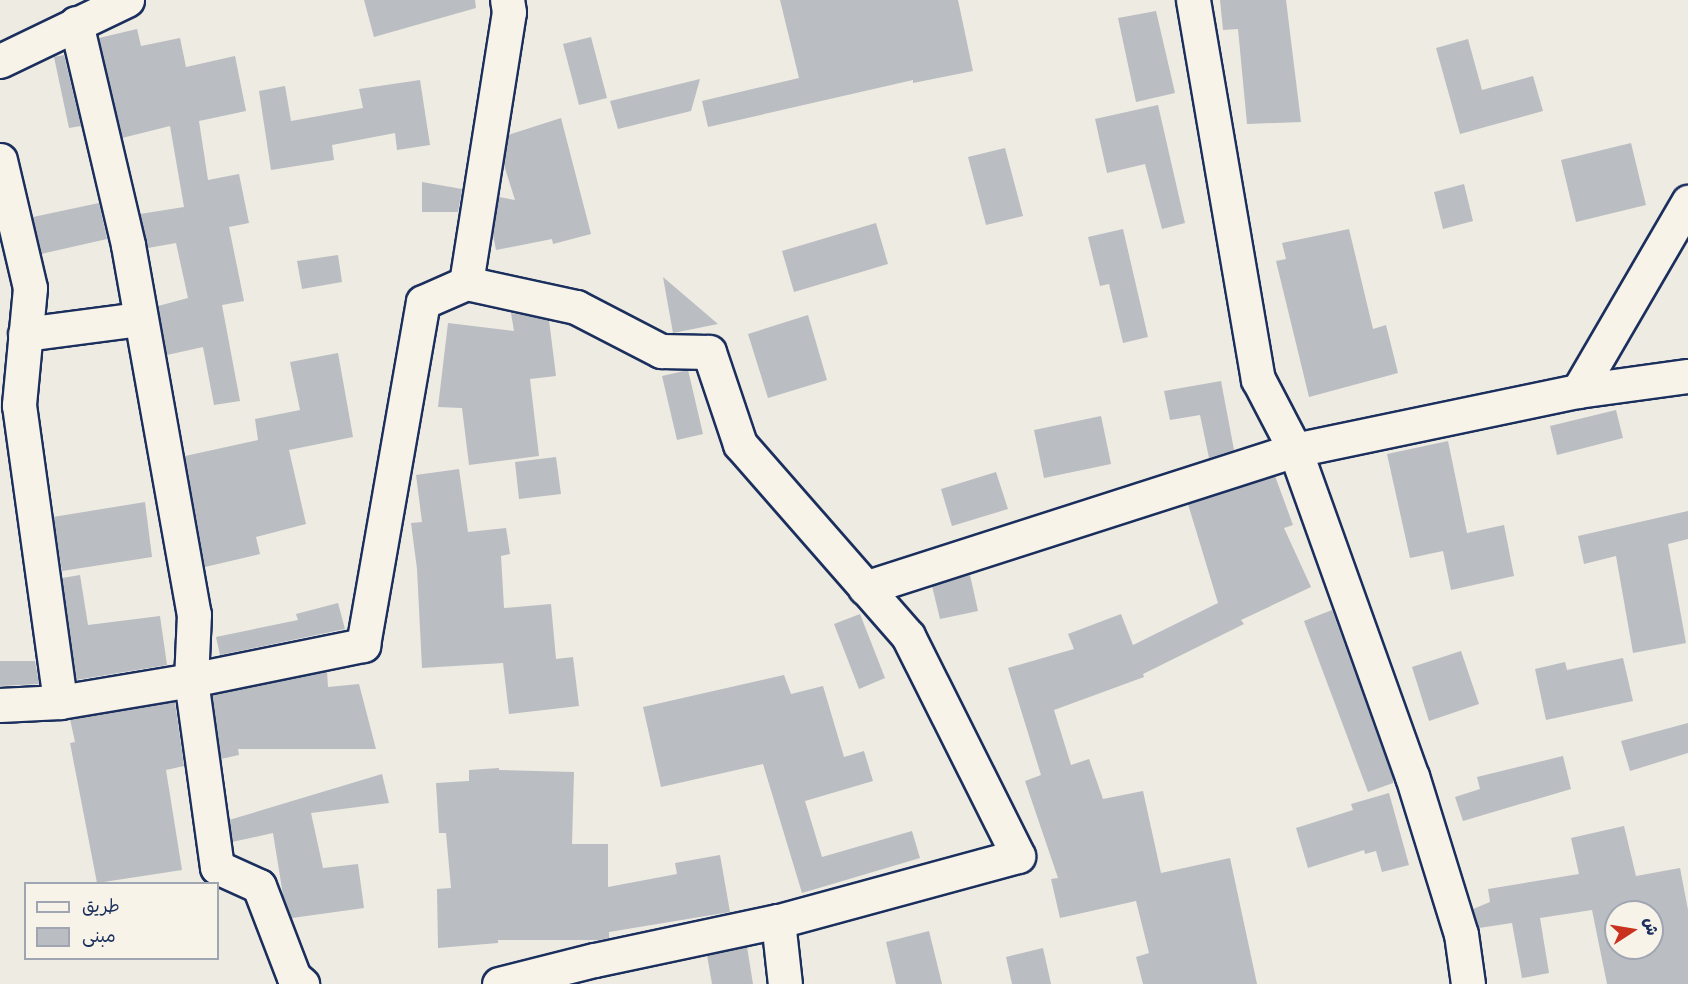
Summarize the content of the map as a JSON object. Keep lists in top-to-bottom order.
{
  "legend": ["طريق", "مبنى"],
  "north": "right"
}
